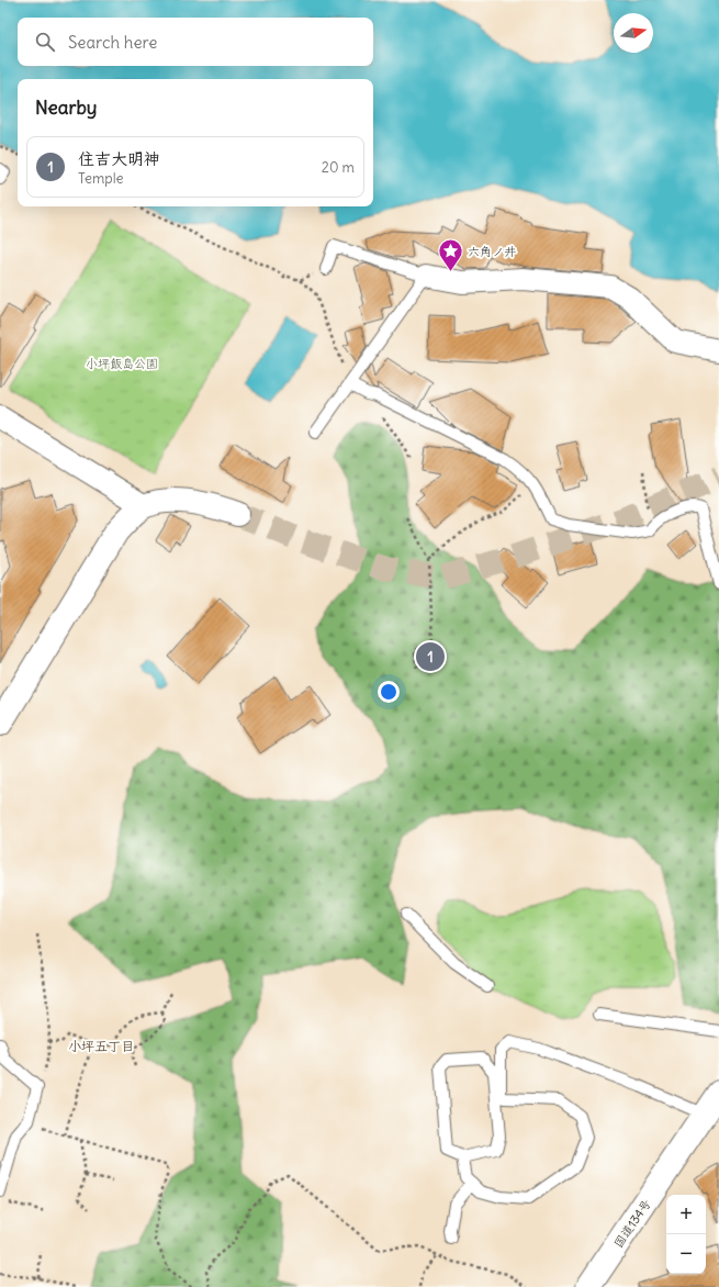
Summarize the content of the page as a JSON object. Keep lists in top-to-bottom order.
{
  "streets": {
    "main road": ["国道134号"]
  },
  "districts": ["小坪五丁目"],
  "parks": ["小坪飯島公園"],
  "places": {
    "place": ["六角ノ井"]
  },
  "north": "right",
  "page": {
    "search": "Search here",
    "heading": "Nearby",
    "list": [
      {
        "mark": "1",
        "name": "住吉大明神",
        "note": "Temple",
        "value": "20 m"
      }
    ],
    "pins": "1",
    "map_buttons": ["+", "−"]
  }
}
